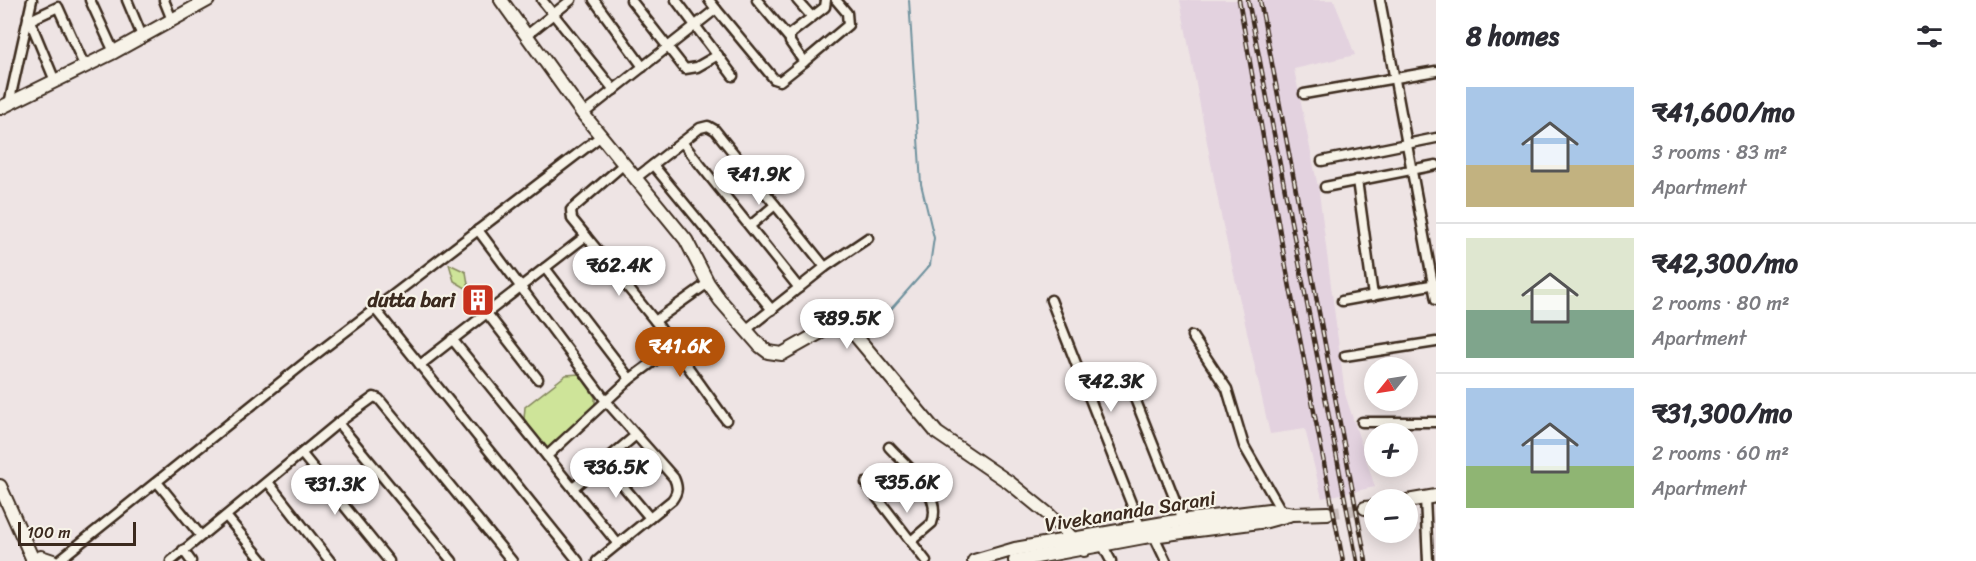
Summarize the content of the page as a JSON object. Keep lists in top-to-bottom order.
{
  "streets": {
    "street": ["Vivekananda Sarani"]
  },
  "places": {
    "building": ["dutta bari"]
  },
  "scale_bar": "100 m",
  "north": "bottom left",
  "page": {
    "heading": "8 homes",
    "list": [
      {
        "name": "₹41,600/mo",
        "note": "3 rooms · 83 m² · Apartment"
      },
      {
        "name": "₹42,300/mo",
        "note": "2 rooms · 80 m² · Apartment"
      },
      {
        "name": "₹31,300/mo",
        "note": "2 rooms · 60 m² · Apartment"
      }
    ],
    "price": [
      "₹41.9K",
      "₹62.4K",
      "₹89.5K",
      "₹41.6K",
      "₹42.3K",
      "₹36.5K",
      "₹35.6K",
      "₹31.3K"
    ],
    "map_buttons": ["+", "−"],
    "scale": "100 m"
  }
}
